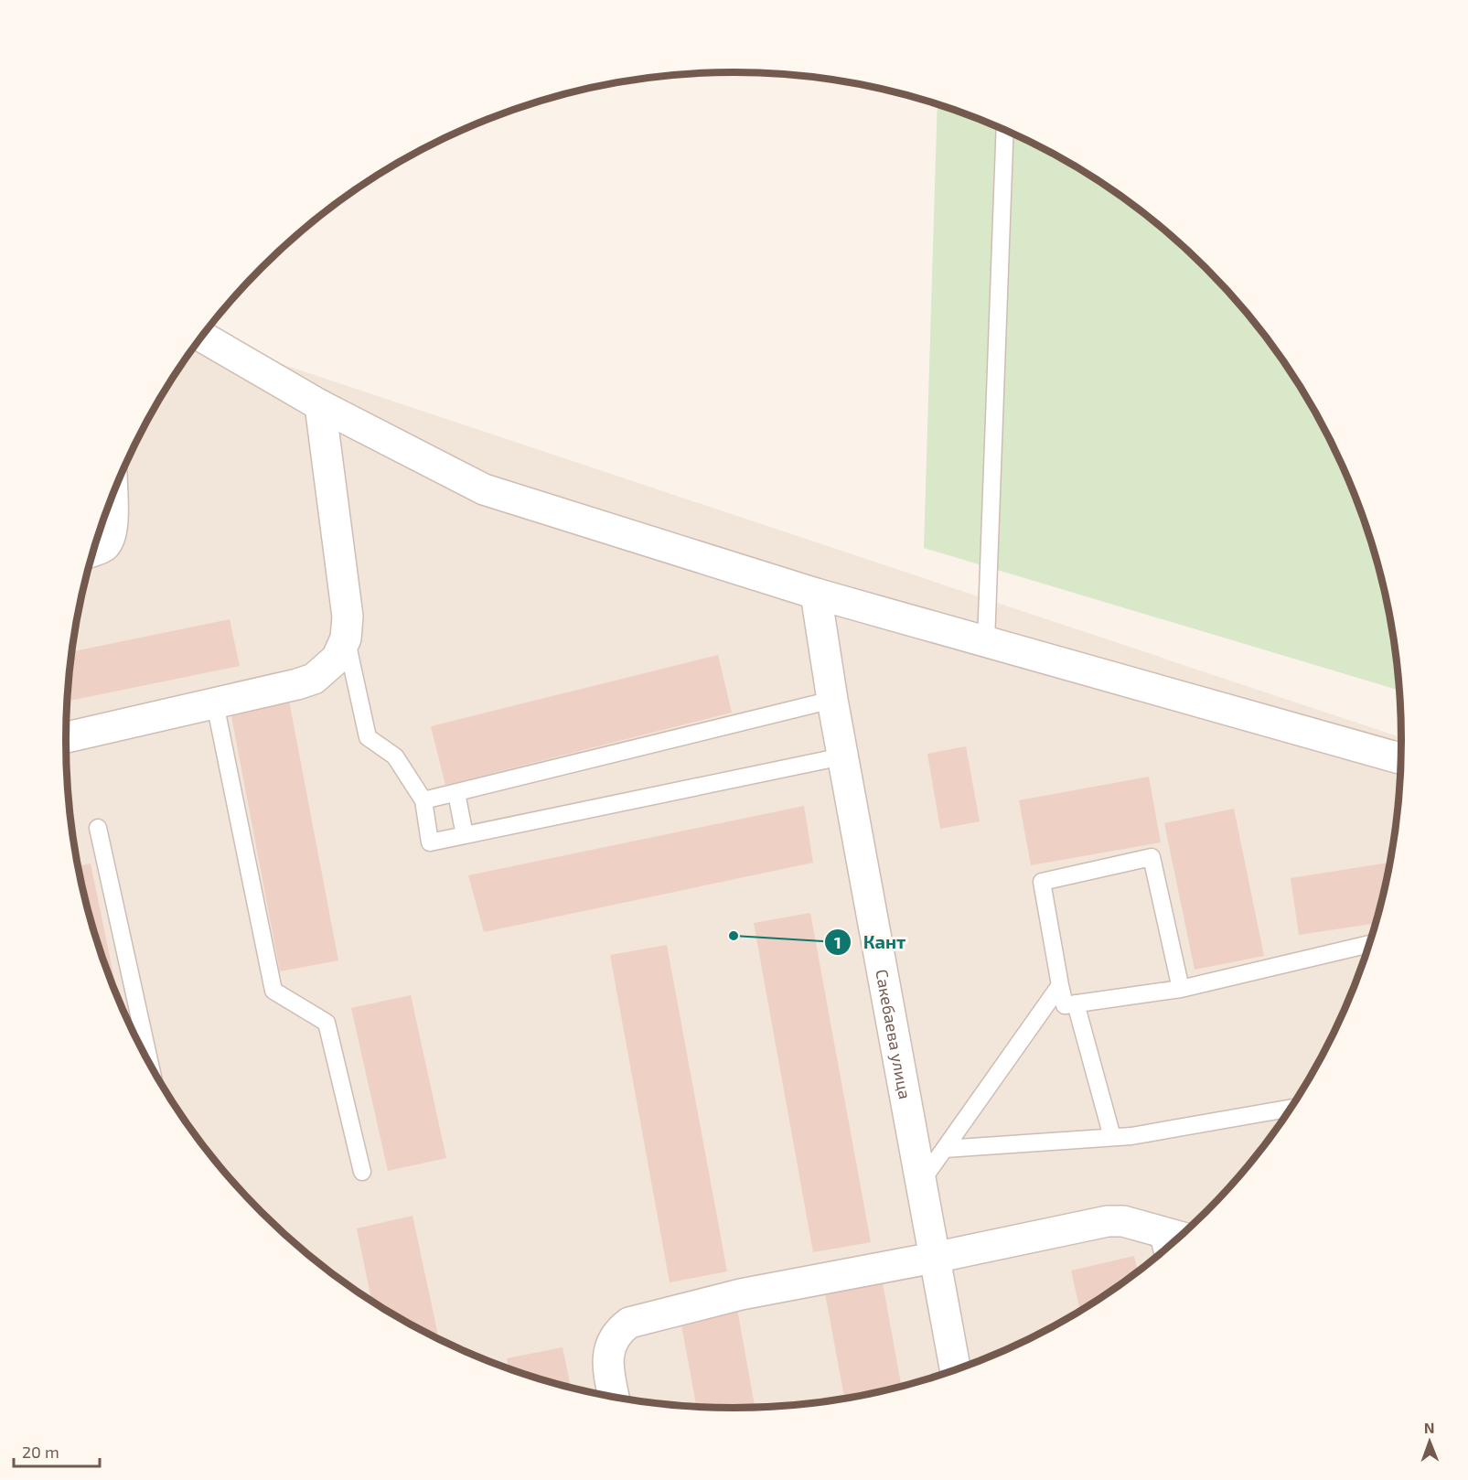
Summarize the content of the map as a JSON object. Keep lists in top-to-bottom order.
{
  "streets": {
    "street": ["Сакебаева улица"]
  },
  "places": ["Кант"],
  "scale_bar": "20 m",
  "north": "top"
}
